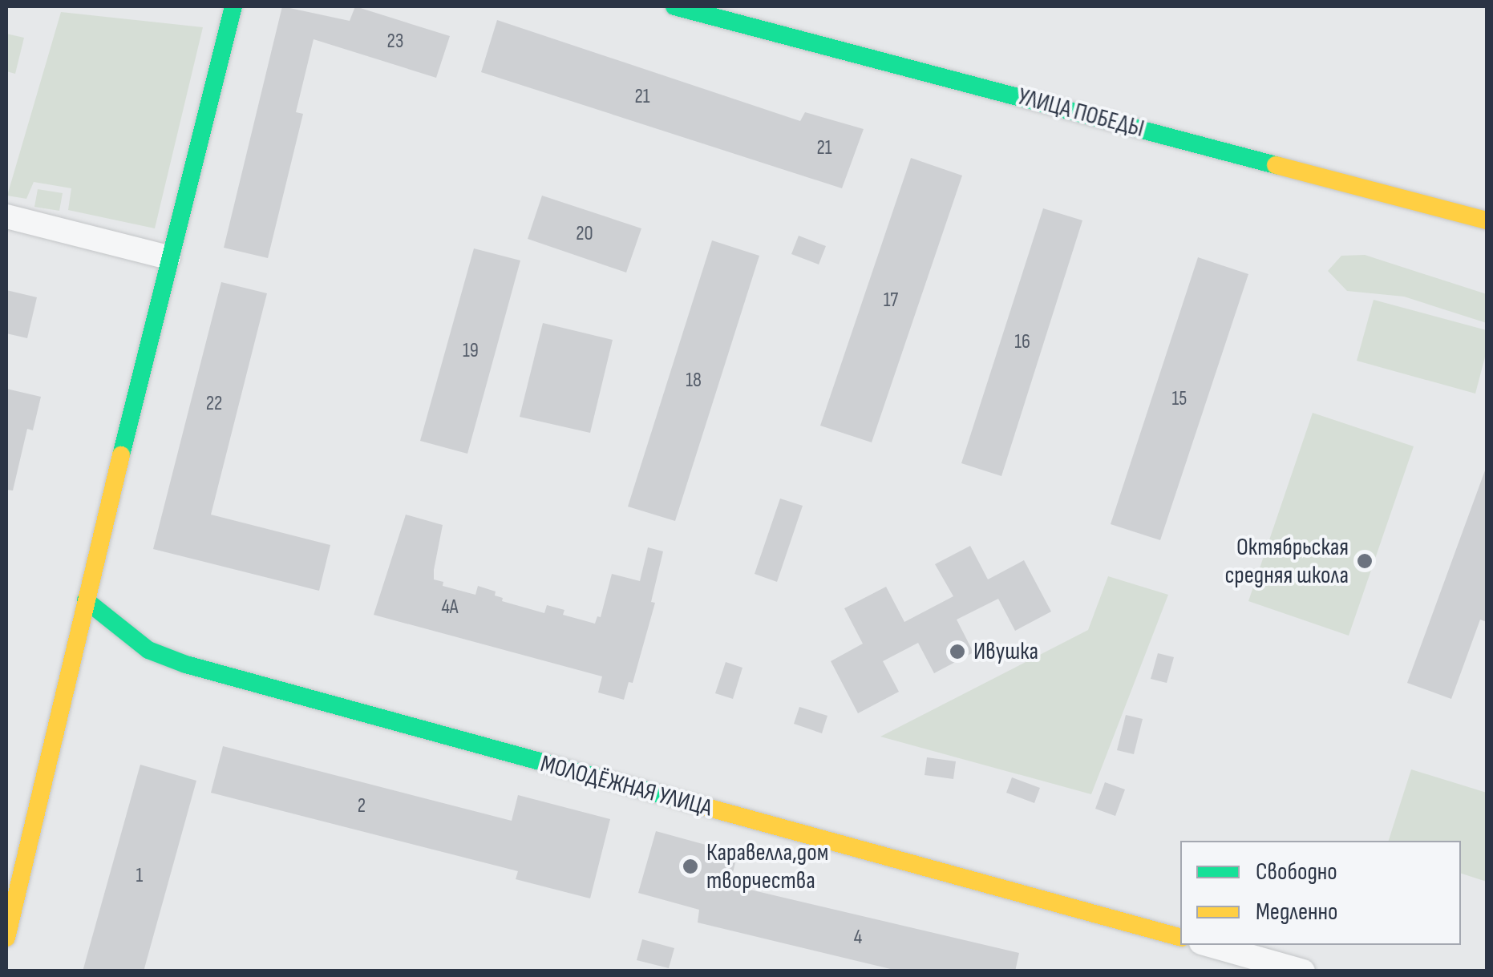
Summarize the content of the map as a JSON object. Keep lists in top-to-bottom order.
{
  "streets": {
    "street": ["УЛИЦА ПОБЕДЫ", "МОЛОДЁЖНАЯ УЛИЦА"]
  },
  "places": ["Октябрьская средняя школа", "Ивушка", "Каравелла,дом творчества"],
  "house_numbers": [
    "23",
    "21",
    "21",
    "20",
    "17",
    "16",
    "19",
    "18",
    "15",
    "22",
    "4А",
    "2",
    "1",
    "4"
  ],
  "legend": ["Свободно", "Медленно"]
}
